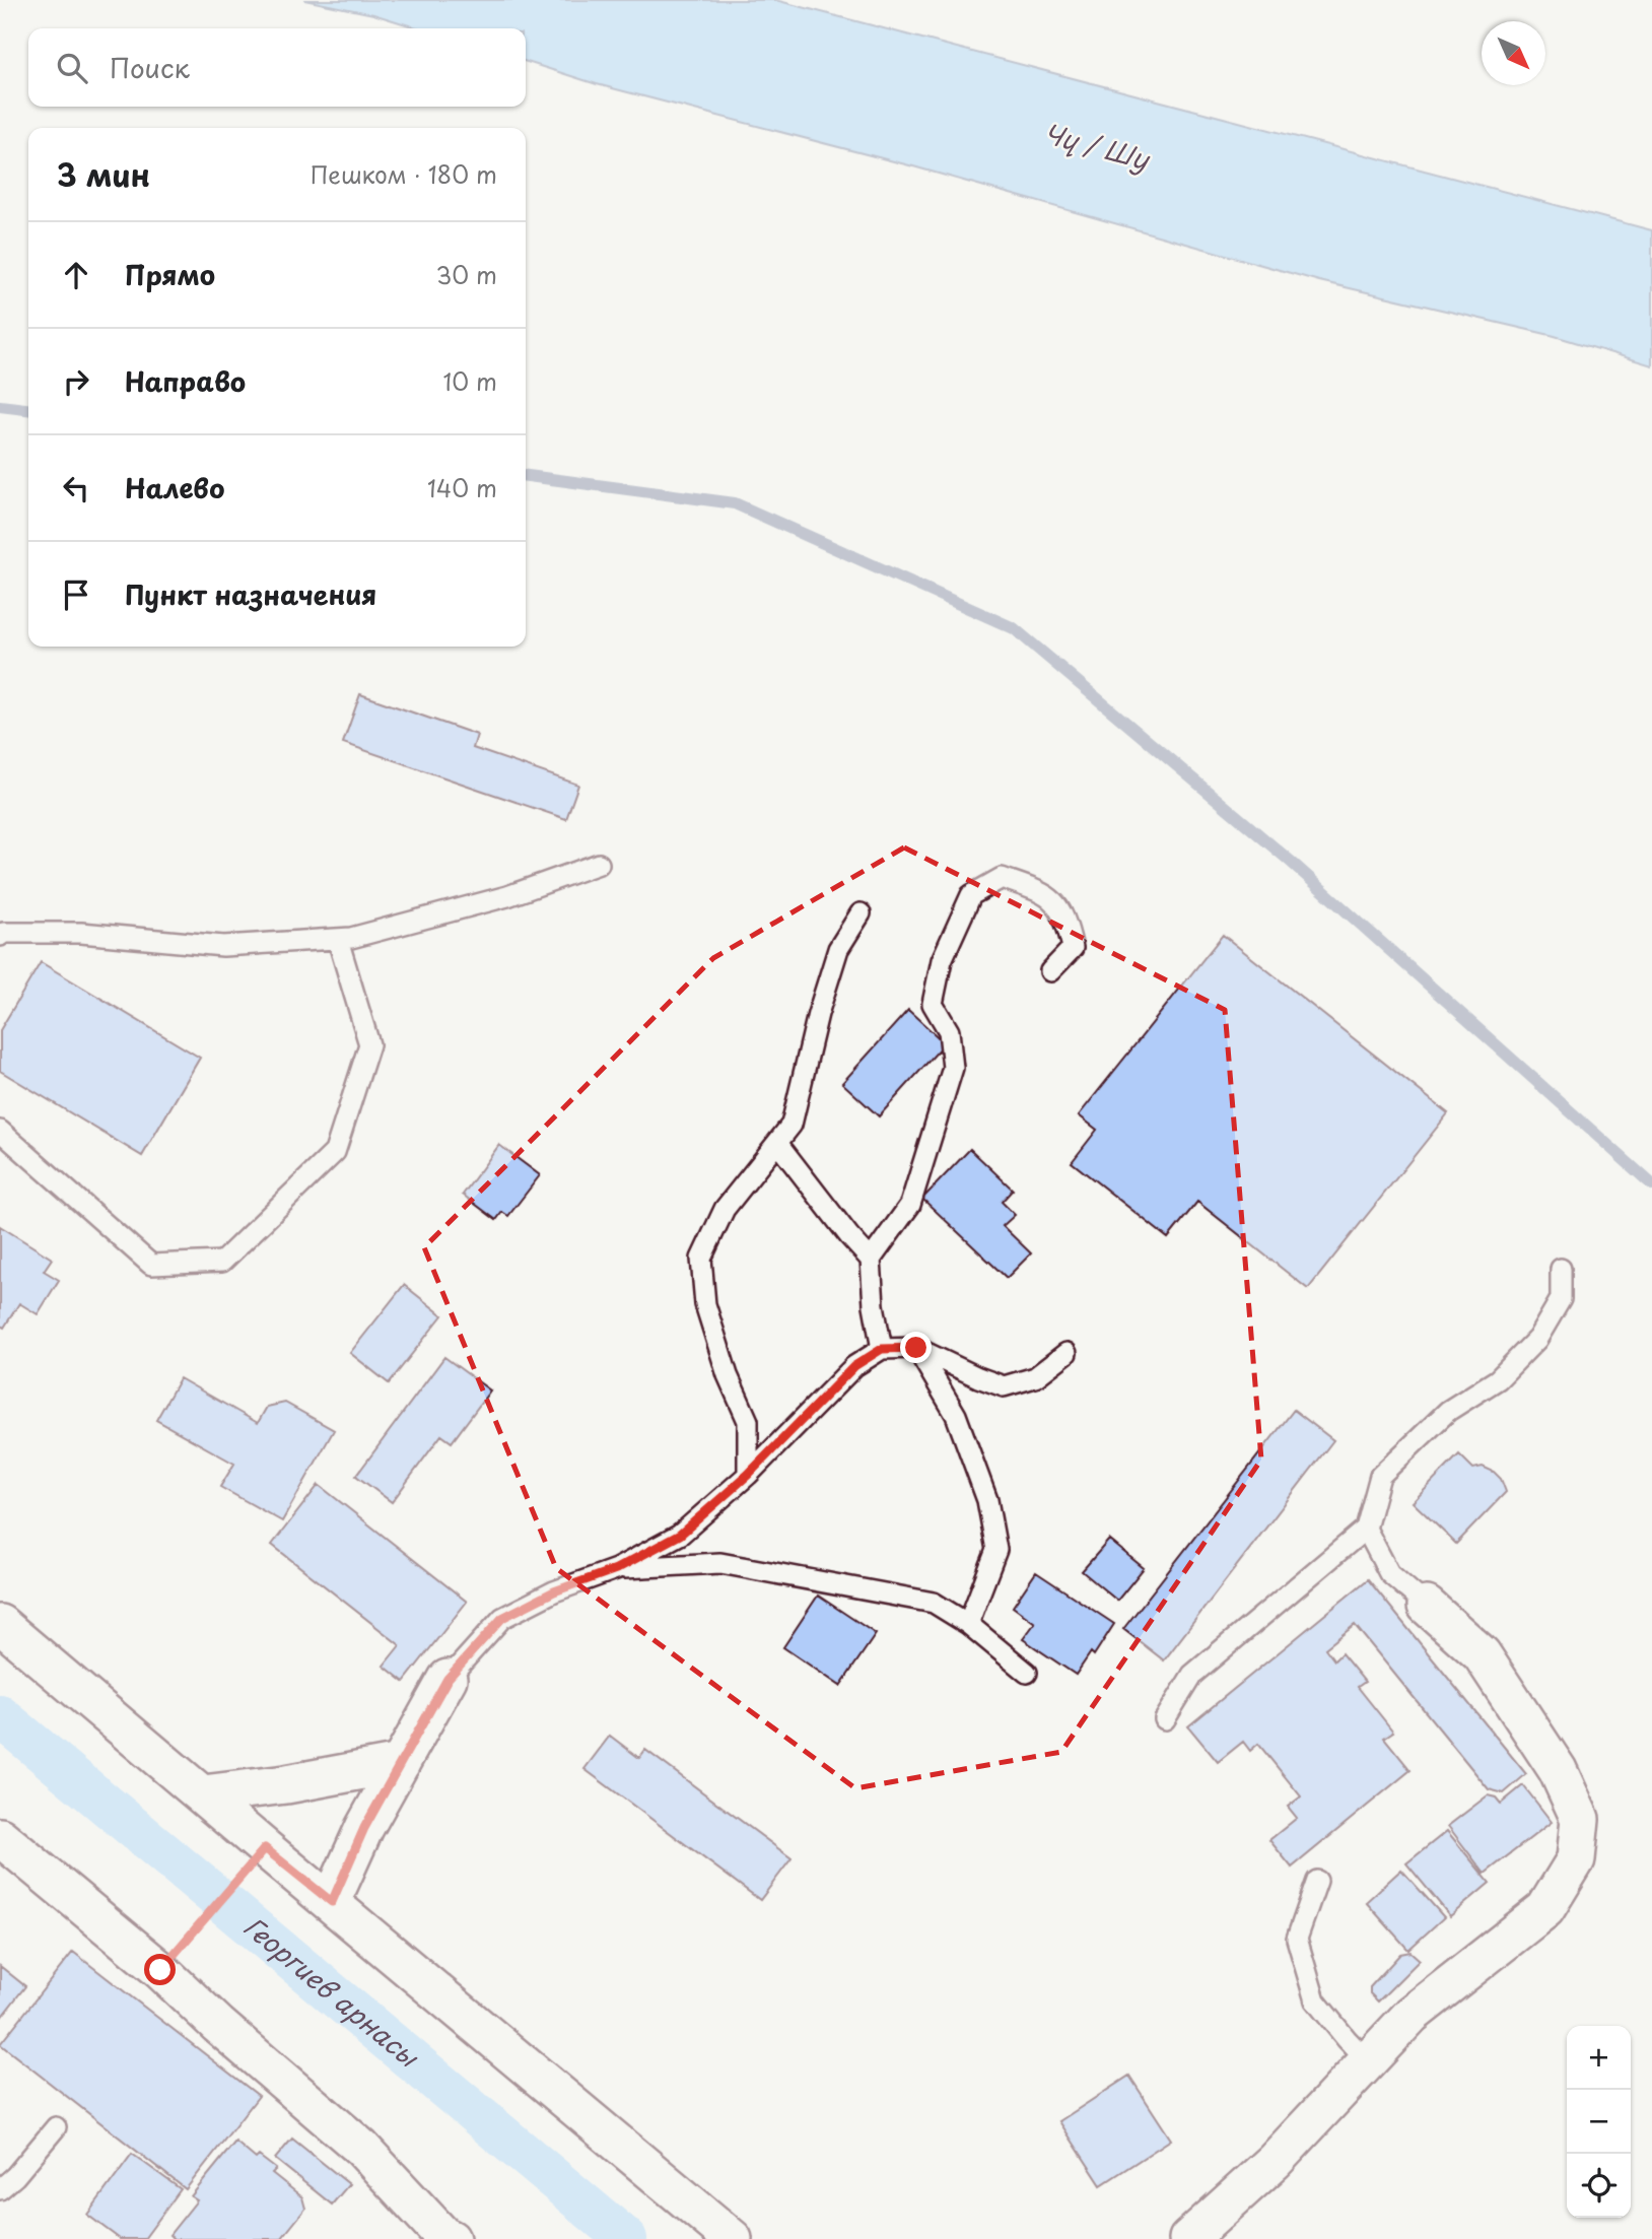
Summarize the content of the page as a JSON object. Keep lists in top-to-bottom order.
{
  "water": ["Чү / Шу", "Георгиев арнасы"],
  "north": "bottom right",
  "page": {
    "search": "Поиск",
    "heading": ["3 мин", "Пешком · 180 m"],
    "list": [
      ["Прямо", "30 m"],
      ["Направо", "10 m"],
      ["Налево", "140 m"],
      "Пункт назначения"
    ],
    "map_buttons": ["+", "−"]
  }
}
